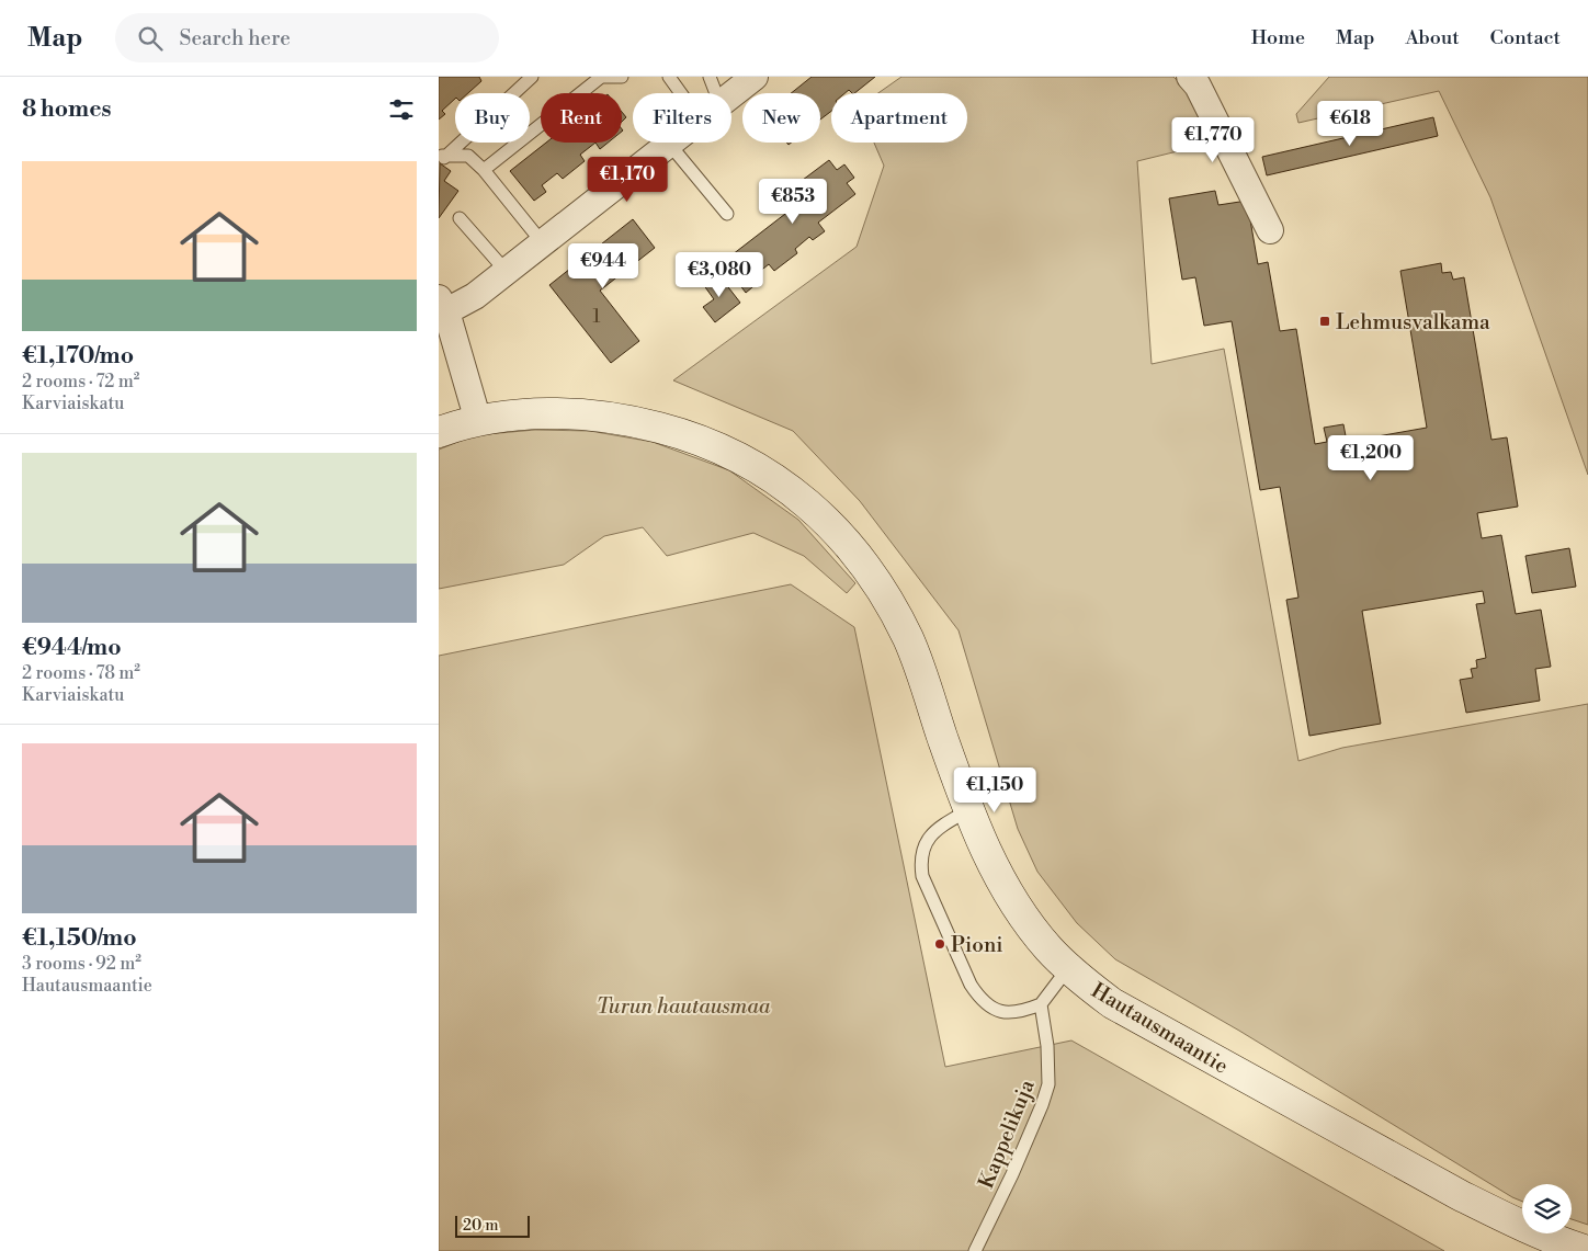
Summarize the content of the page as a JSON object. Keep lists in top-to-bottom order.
{
  "streets": {
    "street": ["Hautausmaantie"],
    "lane": ["Kappelikuja"]
  },
  "parks": ["Turun hautausmaa"],
  "places": {
    "transit": ["Lehmusvalkama"],
    "other": ["Pioni"]
  },
  "house_numbers": ["1"],
  "scale_bar": "20 m",
  "page": {
    "header": "Map",
    "search": "Search here",
    "nav": [
      "Home",
      "Map",
      "About",
      "Contact"
    ],
    "heading": "8 homes",
    "chip": [
      "Buy",
      "Rent",
      "Filters",
      "New",
      "Apartment"
    ],
    "price": [
      "€618",
      "€1,770",
      "€1,170",
      "€853",
      "€944",
      "€3,080",
      "€1,200",
      "€1,150"
    ],
    "list": [
      {
        "name": "€1,170/mo",
        "note": "2 rooms · 72 m² · Karviaiskatu"
      },
      {
        "name": "€944/mo",
        "note": "2 rooms · 78 m² · Karviaiskatu"
      },
      {
        "name": "€1,150/mo",
        "note": "3 rooms · 92 m² · Hautausmaantie"
      }
    ],
    "scale": "20 m"
  }
}
